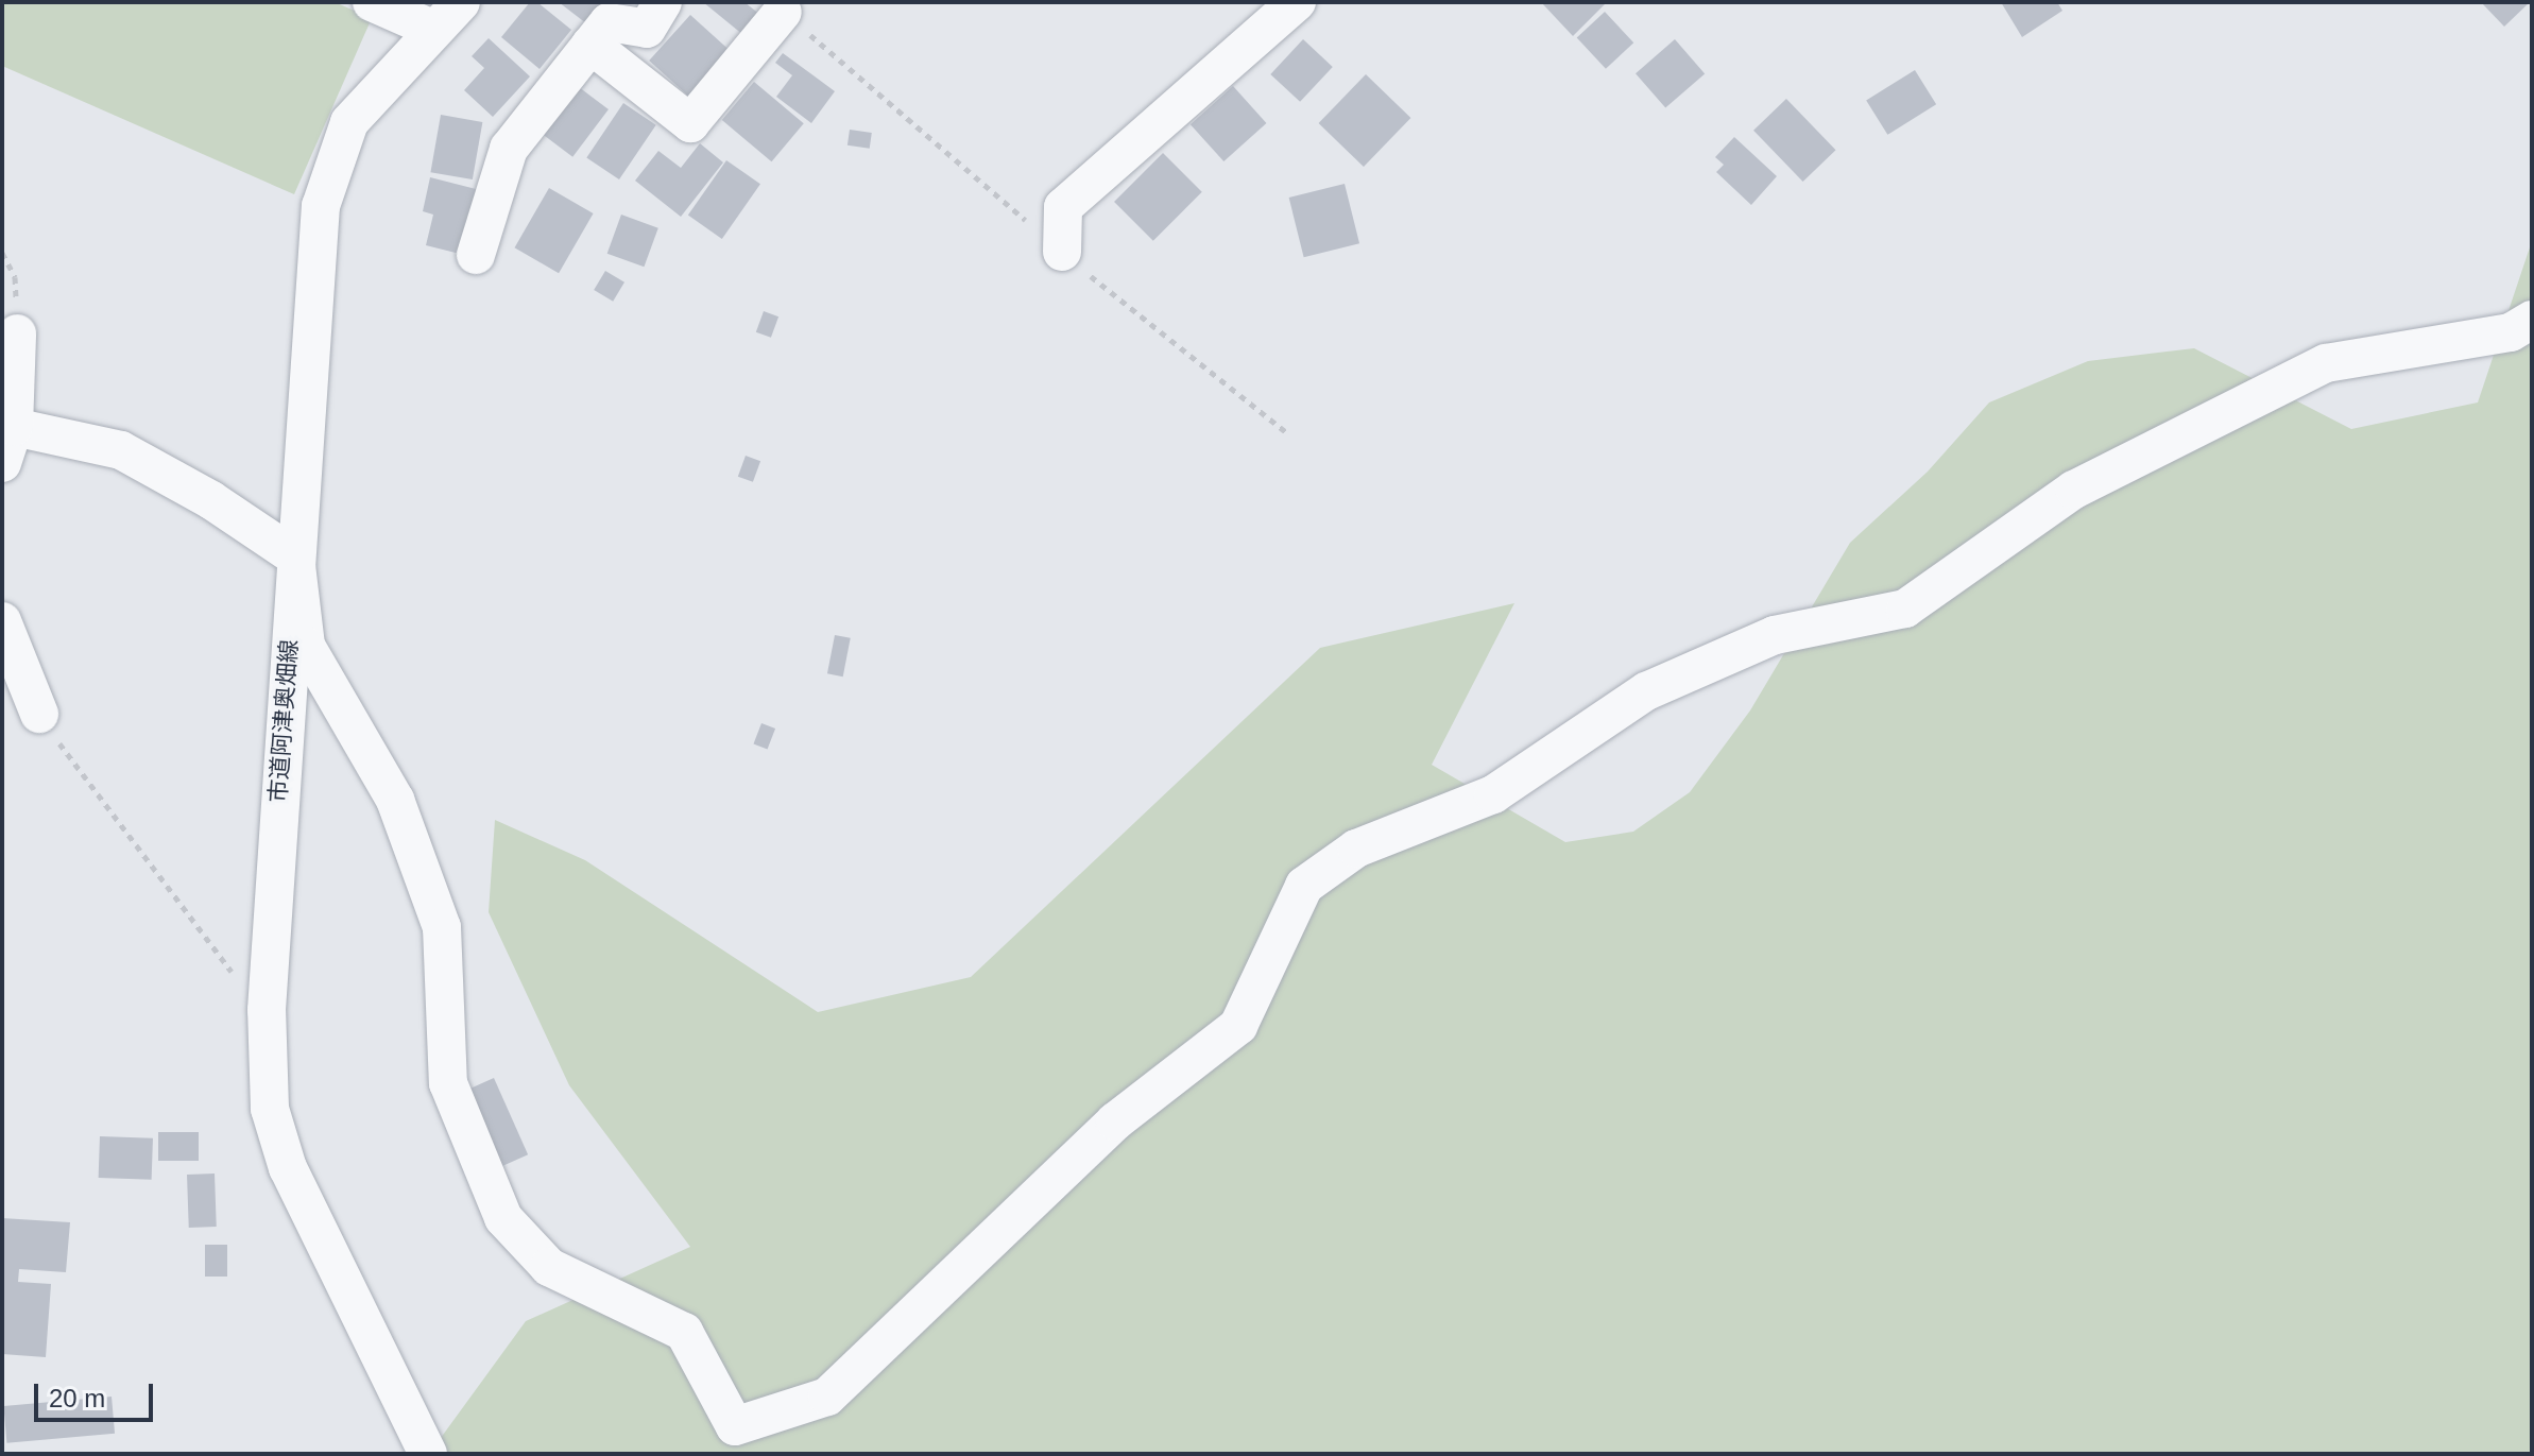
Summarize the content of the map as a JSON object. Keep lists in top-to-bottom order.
{
  "streets": {
    "street": ["市道阿津奥畑線"]
  },
  "scale_bar": "20 m"
}
